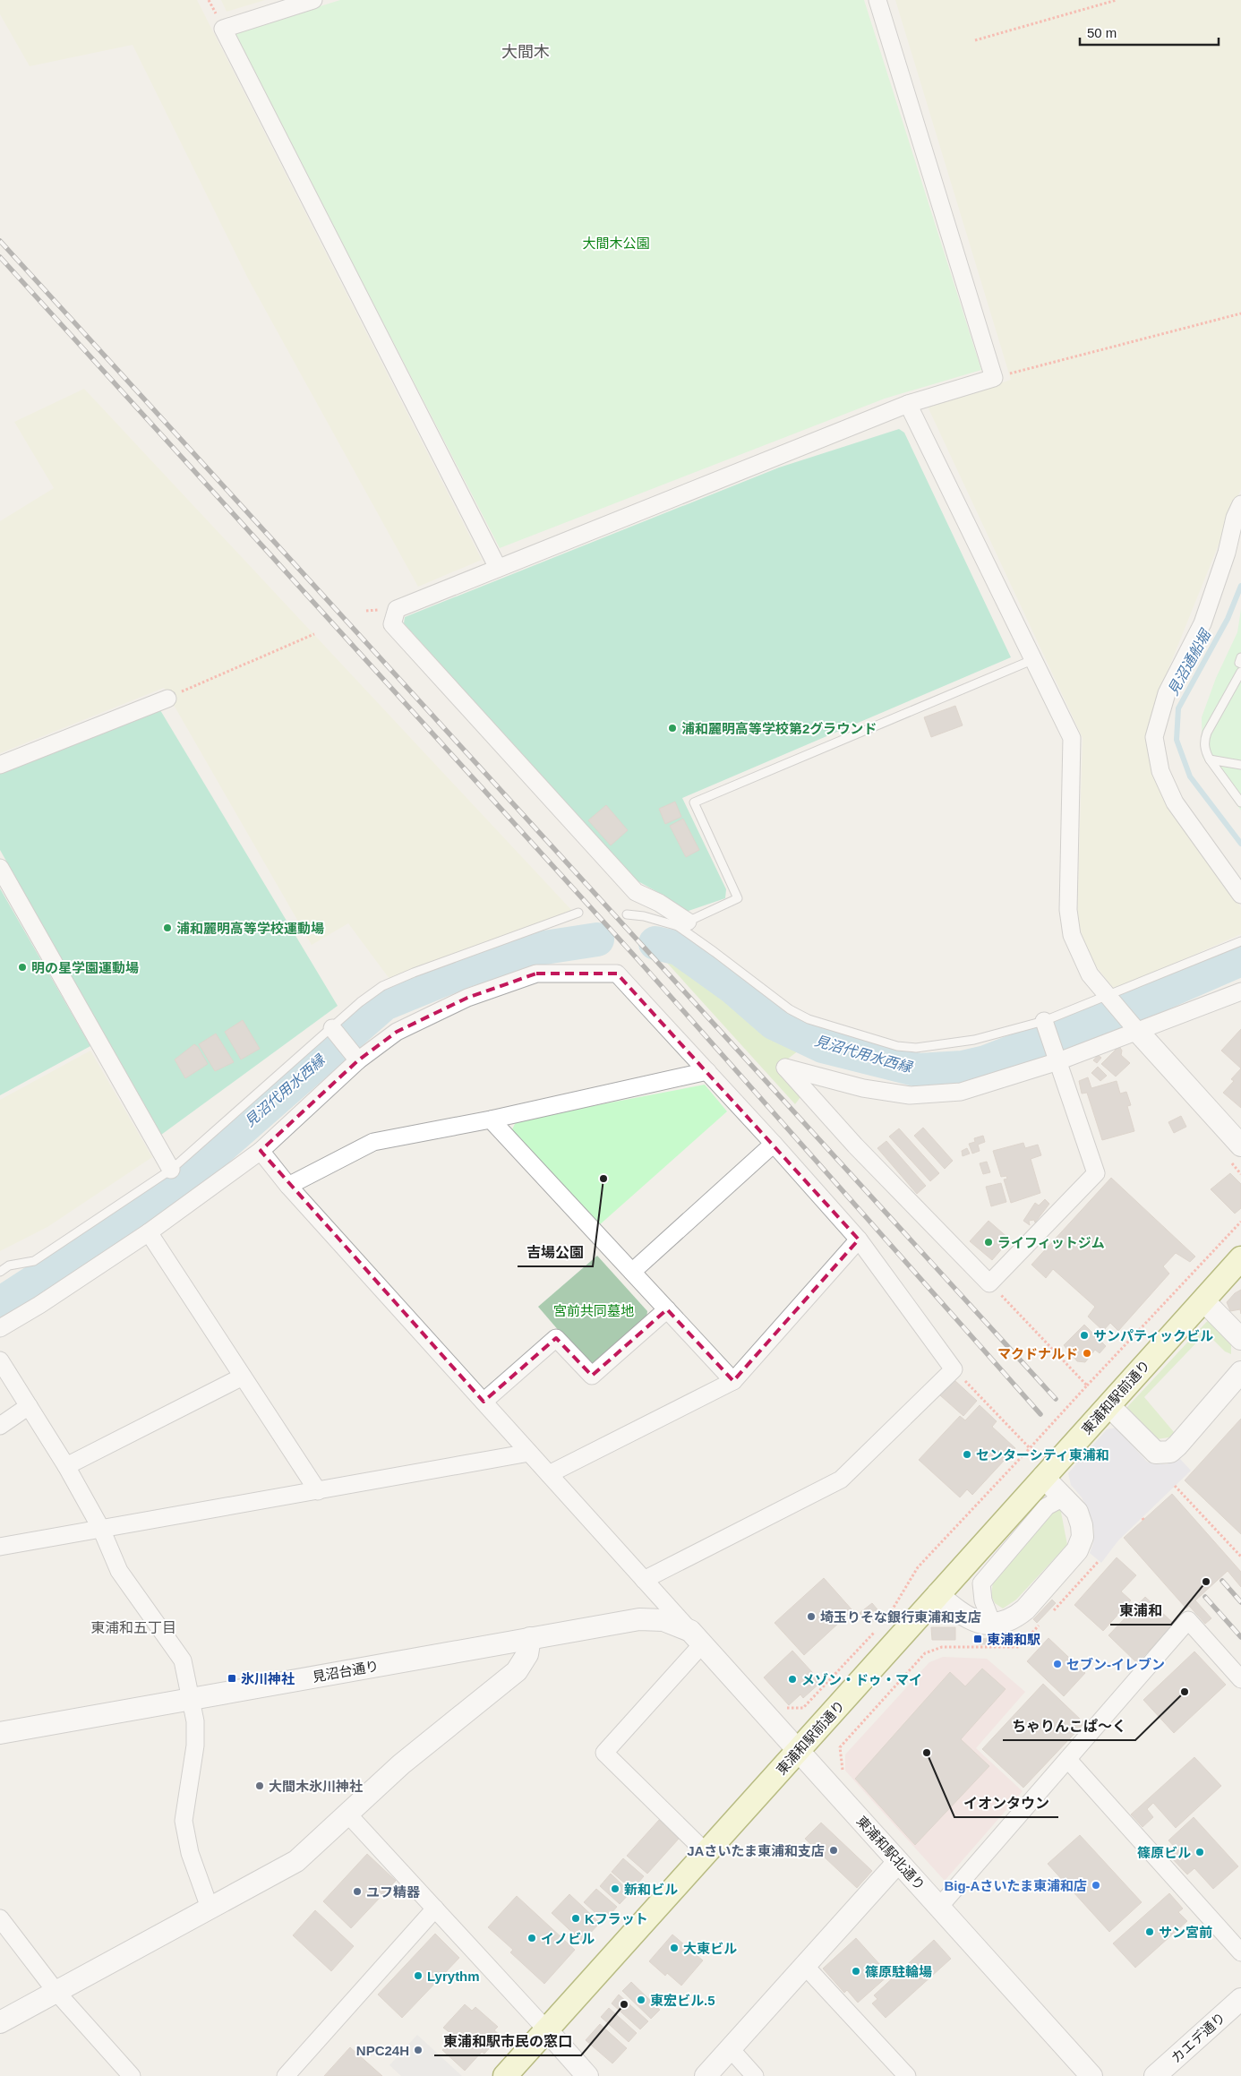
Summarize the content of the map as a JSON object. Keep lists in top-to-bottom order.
{
  "streets": {
    "main road": ["東浦和駅前通り"],
    "street": ["見沼台通り", "東浦和駅北通り", "カエデ通り"]
  },
  "crossings": [
    ["東浦和駅前通り", "東浦和駅北通り"],
    ["見沼台通り", "東浦和駅北通り"]
  ],
  "districts": ["大間木", "東浦和五丁目"],
  "water": ["見沼通船堀", "見沼代用水西縁"],
  "parks": ["大間木公園", "宮前共同墓地"],
  "places": {
    "other": [
      "浦和麗明高等学校第2グラウンド",
      "浦和麗明高等学校運動場",
      "明の星学園運動場",
      "吉場公園",
      "ライフィットジム",
      "サンパティックビル",
      "マクドナルド",
      "センターシティ東浦和",
      "東浦和",
      "埼玉りそな銀行東浦和支店",
      "セブン-イレブン",
      "メゾン・ドゥ・マイ",
      "ちゃりんこぱ～く",
      "イオンタウン",
      "大間木氷川神社",
      "JAさいたま東浦和支店",
      "篠原ビル",
      "Big-Aさいたま東浦和店",
      "新和ビル",
      "ユフ精器",
      "Kフラット",
      "サン宮前",
      "イノビル",
      "大東ビル",
      "篠原駐輪場",
      "Lyrythm",
      "東宏ビル.5",
      "東浦和駅市民の窓口",
      "NPC24H"
    ],
    "transit": ["東浦和駅", "氷川神社"]
  },
  "scale_bar": "50 m"
}
